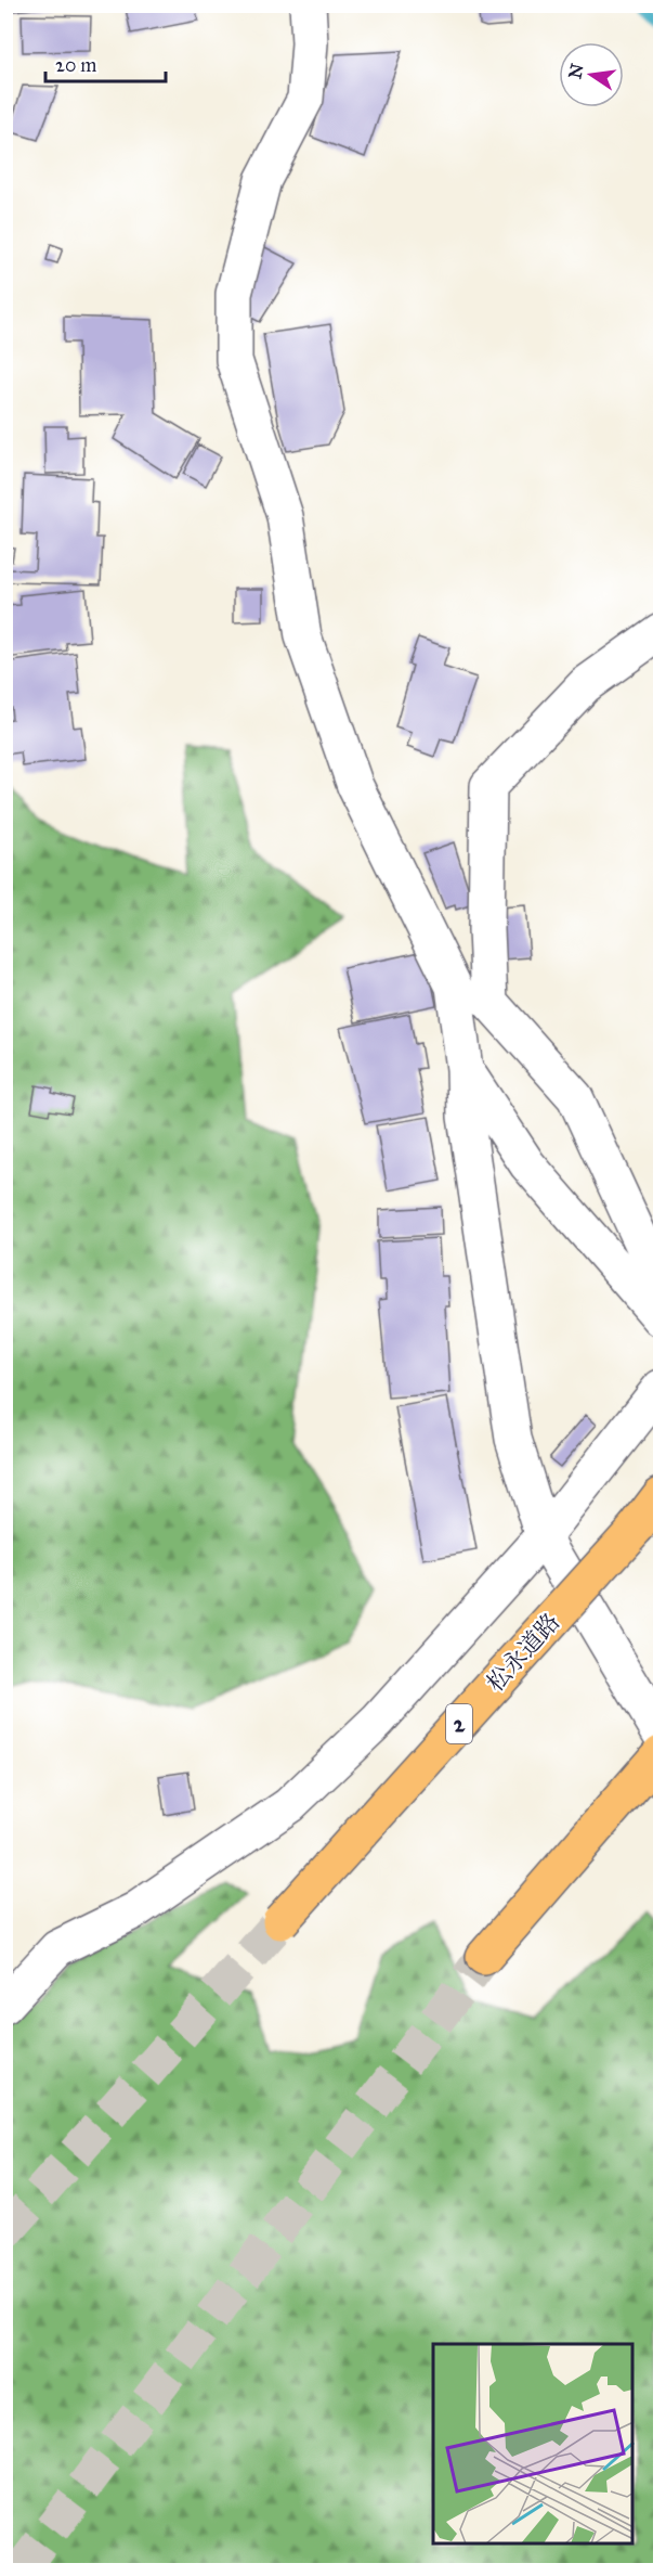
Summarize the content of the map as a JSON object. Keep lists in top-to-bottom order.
{
  "streets": {
    "highway": ["松永道路", "2"]
  },
  "scale_bar": "20 m",
  "north": "left"
}
